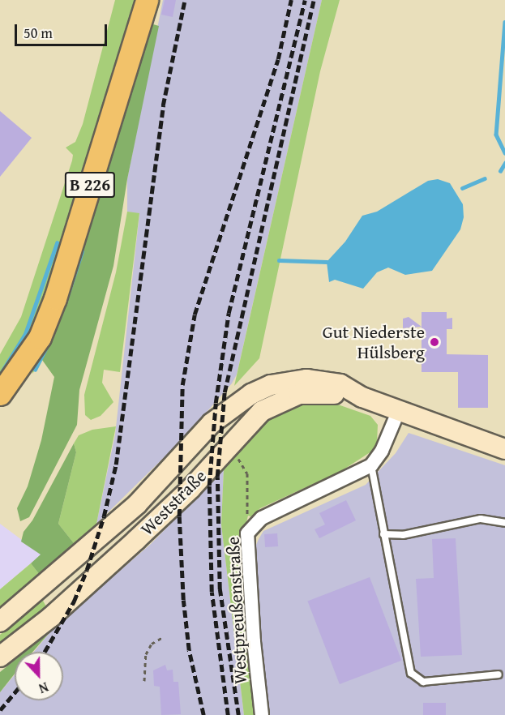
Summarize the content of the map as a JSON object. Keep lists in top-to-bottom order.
{
  "streets": {
    "main road": ["B 226"],
    "street": ["Weststraße", "Westpreußenstraße"]
  },
  "places": ["Gut Niederste Hülsberg"],
  "scale_bar": "50 m",
  "north": "bottom"
}
